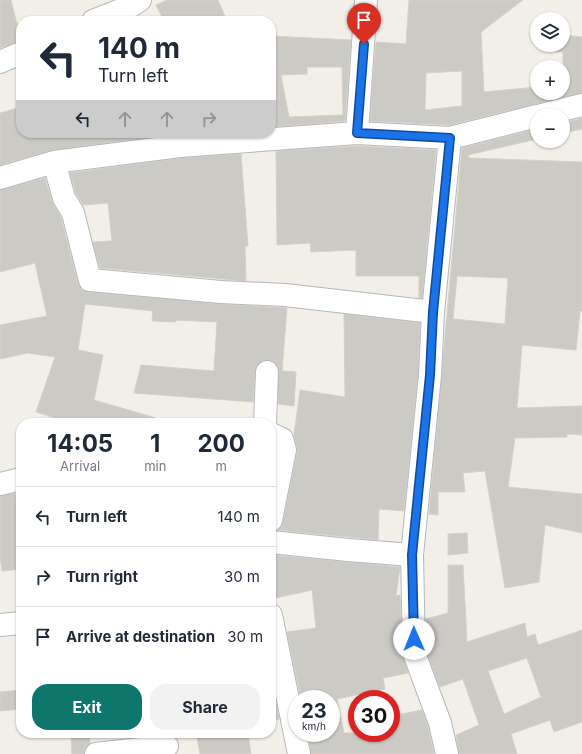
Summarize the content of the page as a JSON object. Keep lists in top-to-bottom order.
{
  "page": {
    "map_buttons": ["+", "−"],
    "turn": ["140 m", "Turn left"],
    "eta": [
      "14:05",
      "Arrival",
      "1",
      "min",
      "200",
      "m"
    ],
    "list": [
      {
        "name": "Turn left",
        "value": "140 m"
      },
      {
        "name": "Turn right",
        "value": "30 m"
      },
      {
        "name": "Arrive at destination",
        "value": "30 m"
      }
    ],
    "buttons": ["Exit", "Share"],
    "speed": "23 km/h",
    "limit": "30"
  }
}
